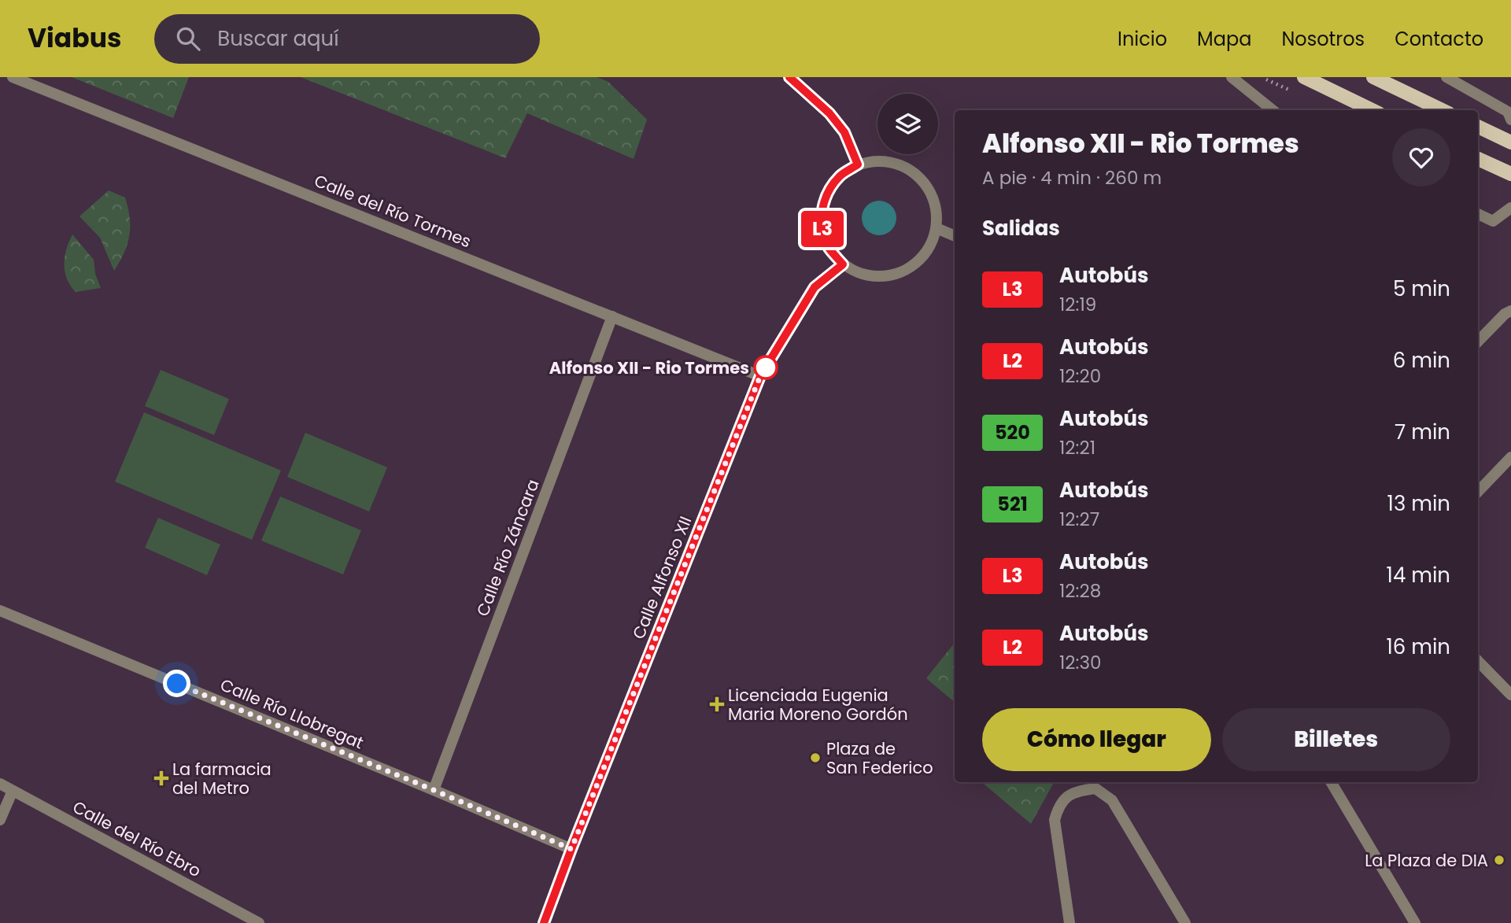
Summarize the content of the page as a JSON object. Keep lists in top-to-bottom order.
{
  "streets": {
    "street": [
      "Calle del Río Tormes",
      "Calle Río Záncara",
      "Calle Alfonso XII",
      "Calle Río Llobregat",
      "Calle del Río Ebro"
    ]
  },
  "crossings": [
    ["Calle del Río Tormes", "Calle Río Záncara"],
    ["Calle del Río Tormes", "Calle Alfonso XII"],
    ["Calle Río Záncara", "Calle Río Llobregat"],
    ["Calle Alfonso XII", "Calle Río Llobregat"]
  ],
  "places": {
    "other": ["Alfonso XII - Rio Tormes", "Plaza de San Federico", "La Plaza de DIA"],
    "health": ["Licenciada Eugenia Maria Moreno Gordón", "La farmacia del Metro"]
  },
  "lines": ["bus line L3"],
  "page": {
    "header": "Viabus",
    "search": "Buscar aquí",
    "nav": [
      "Inicio",
      "Mapa",
      "Nosotros",
      "Contacto"
    ],
    "on_map": "L3",
    "heading": [
      ["Alfonso XII - Rio Tormes", "A pie · 4 min · 260 m"],
      "Salidas"
    ],
    "list": [
      {
        "mark": "L3",
        "name": "Autobús",
        "note": "12:19",
        "value": "5 min"
      },
      {
        "mark": "L2",
        "name": "Autobús",
        "note": "12:20",
        "value": "6 min"
      },
      {
        "mark": "520",
        "name": "Autobús",
        "note": "12:21",
        "value": "7 min"
      },
      {
        "mark": "521",
        "name": "Autobús",
        "note": "12:27",
        "value": "13 min"
      },
      {
        "mark": "L3",
        "name": "Autobús",
        "note": "12:28",
        "value": "14 min"
      },
      {
        "mark": "L2",
        "name": "Autobús",
        "note": "12:30",
        "value": "16 min"
      }
    ],
    "buttons": ["Cómo llegar", "Billetes"]
  }
}
